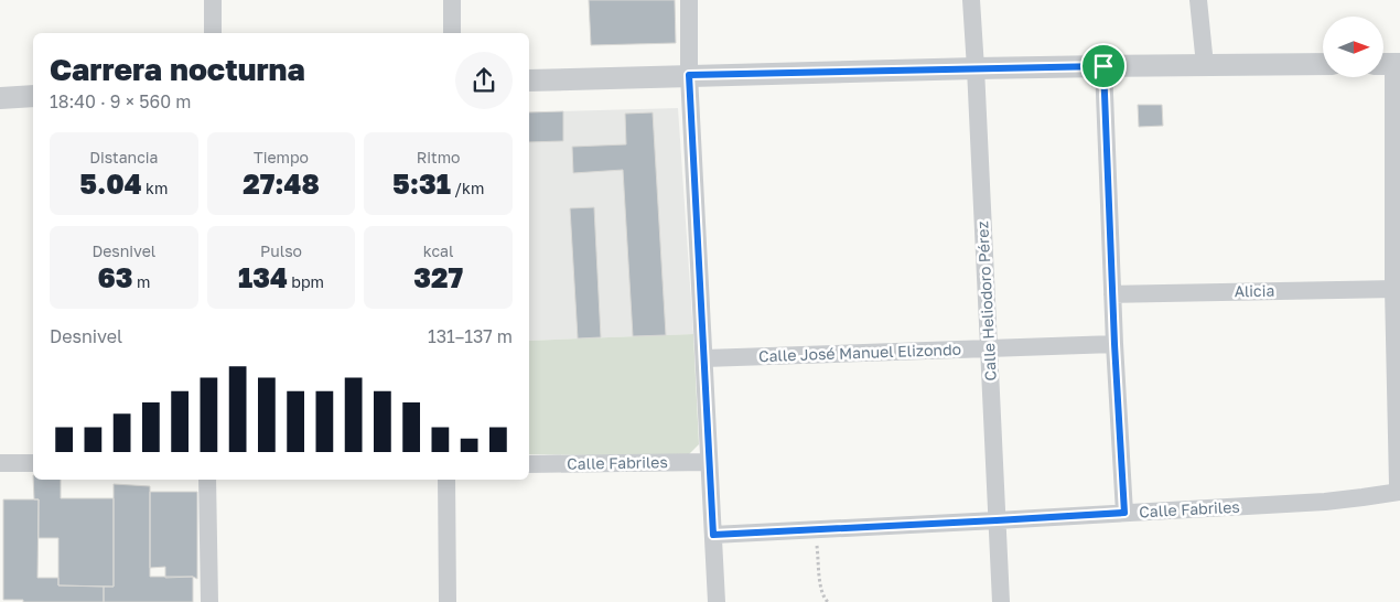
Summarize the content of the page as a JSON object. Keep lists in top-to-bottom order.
{
  "streets": {
    "street": [
      "Alicia",
      "Calle Heliodoro Pérez",
      "Calle José Manuel Elizondo",
      "Calle Fabriles"
    ]
  },
  "crossings": [
    ["Calle Heliodoro Pérez", "Calle José Manuel Elizondo"],
    ["Calle Heliodoro Pérez", "Calle Fabriles"]
  ],
  "north": "right",
  "page": {
    "heading": ["Carrera nocturna", "18:40 · 9 × 560 m"],
    "stats": [
      ["Distancia", "5.04 km"],
      ["Tiempo", "27:48"],
      ["Ritmo", "5:31 /km"],
      ["Desnivel", "63 m"],
      ["Pulso", "134 bpm"],
      ["kcal", "327"]
    ],
    "chart": ["Desnivel", "131–137 m"]
  }
}
